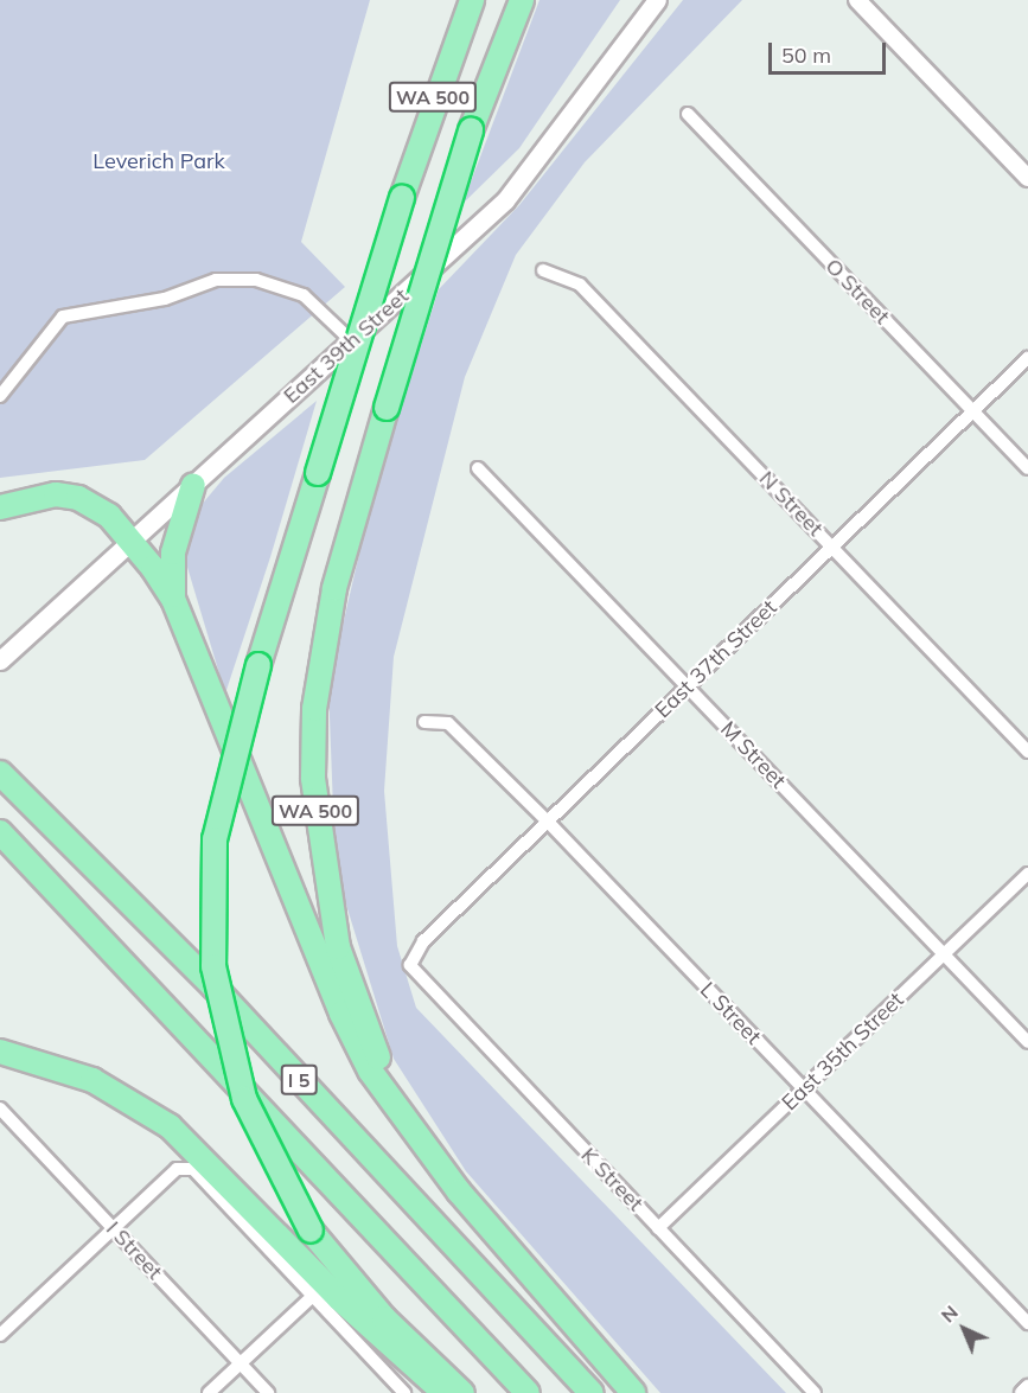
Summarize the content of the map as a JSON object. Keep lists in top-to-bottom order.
{
  "streets": {
    "highway": ["WA 500", "I 5"],
    "main road": ["East 39th Street"],
    "street": [
      "O Street",
      "N Street",
      "East 37th Street",
      "M Street",
      "L Street",
      "East 35th Street",
      "K Street",
      "I Street"
    ]
  },
  "crossings": [
    ["O Street", "East 37th Street"],
    ["N Street", "East 37th Street"],
    ["East 37th Street", "M Street"],
    ["East 37th Street", "L Street"],
    ["East 37th Street", "K Street"],
    ["M Street", "East 35th Street"],
    ["L Street", "East 35th Street"],
    ["East 35th Street", "K Street"]
  ],
  "parks": ["Leverich Park"],
  "scale_bar": "50 m",
  "north": "top left"
}
